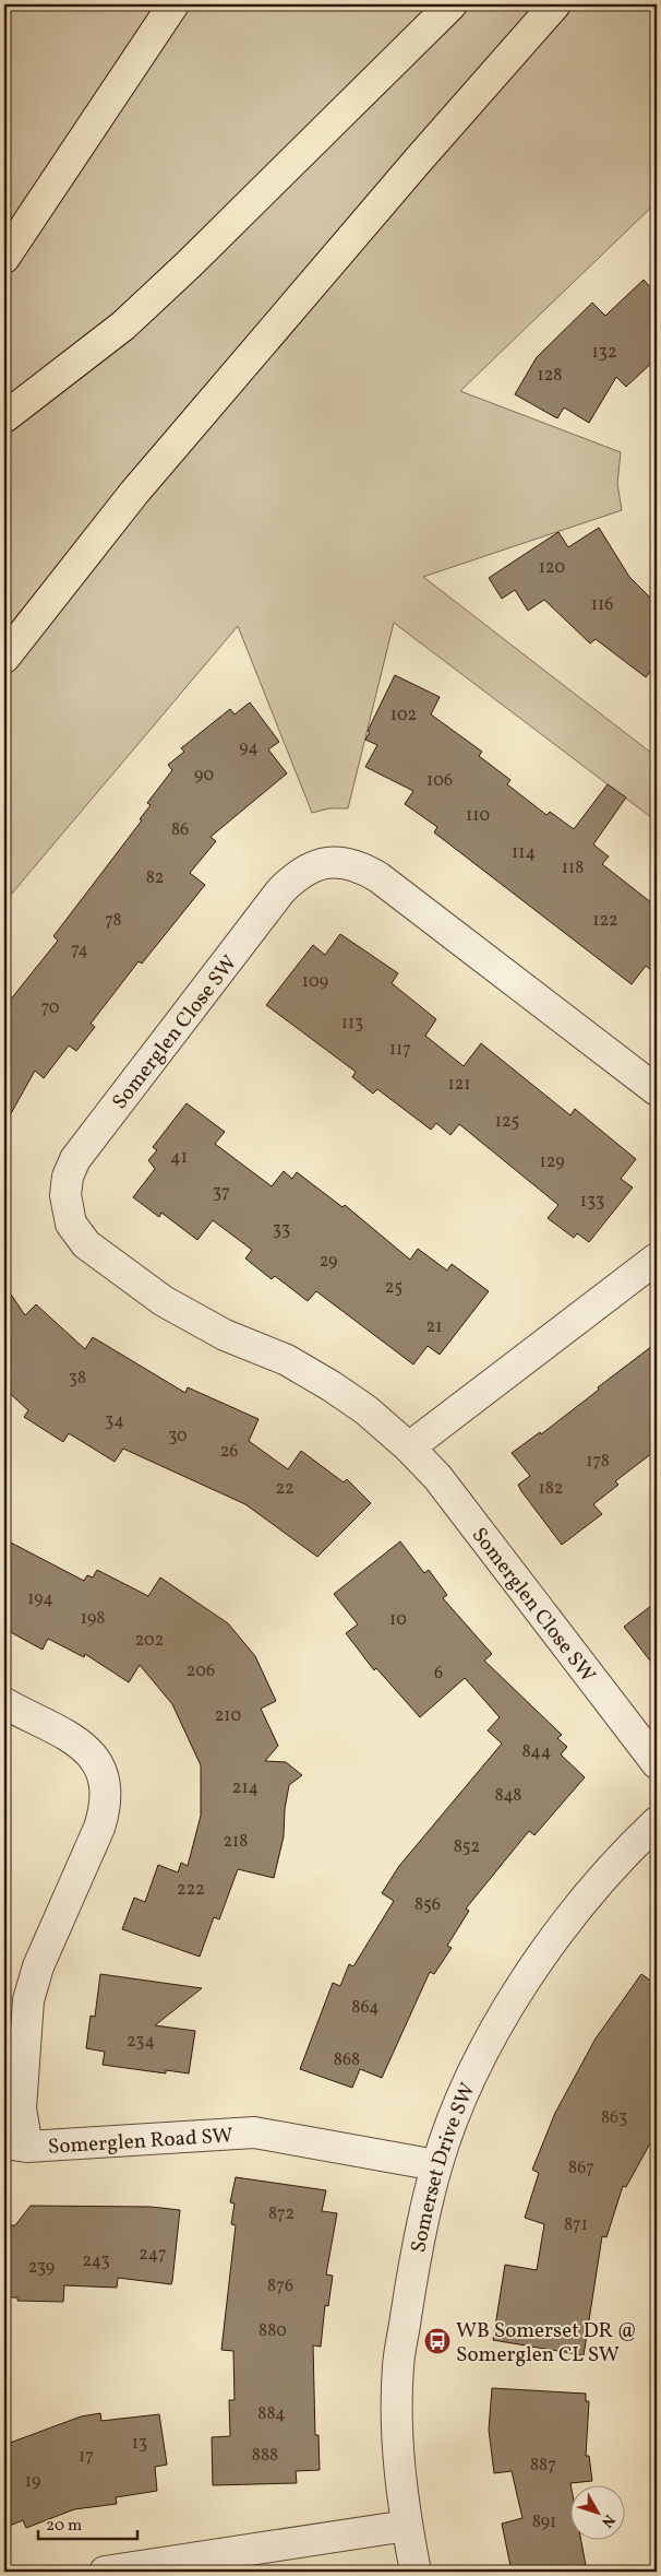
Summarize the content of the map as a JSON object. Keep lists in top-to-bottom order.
{
  "streets": {
    "street": ["Somerglen Close SW", "Somerglen Road SW", "Somerset Drive SW"]
  },
  "crossings": [
    ["Somerglen Road SW", "Somerset Drive SW"]
  ],
  "places": {
    "bus stop": ["WB Somerset DR @ Somerglen CL SW"]
  },
  "house_numbers": [
    "132",
    "128",
    "120",
    "116",
    "102",
    "94",
    "90",
    "106",
    "110",
    "86",
    "114",
    "118",
    "82",
    "78",
    "122",
    "74",
    "109",
    "70",
    "113",
    "117",
    "121",
    "125",
    "41",
    "129",
    "37",
    "133",
    "33",
    "29",
    "25",
    "21",
    "38",
    "34",
    "30",
    "26",
    "178",
    "22",
    "182",
    "194",
    "198",
    "10",
    "202",
    "206",
    "6",
    "210",
    "844",
    "214",
    "848",
    "218",
    "852",
    "222",
    "856",
    "864",
    "234",
    "868",
    "863",
    "867",
    "872",
    "871",
    "247",
    "243",
    "239",
    "876",
    "880",
    "884",
    "13",
    "888",
    "17",
    "887",
    "19",
    "891"
  ],
  "scale_bar": "20 m",
  "north": "bottom right"
}
